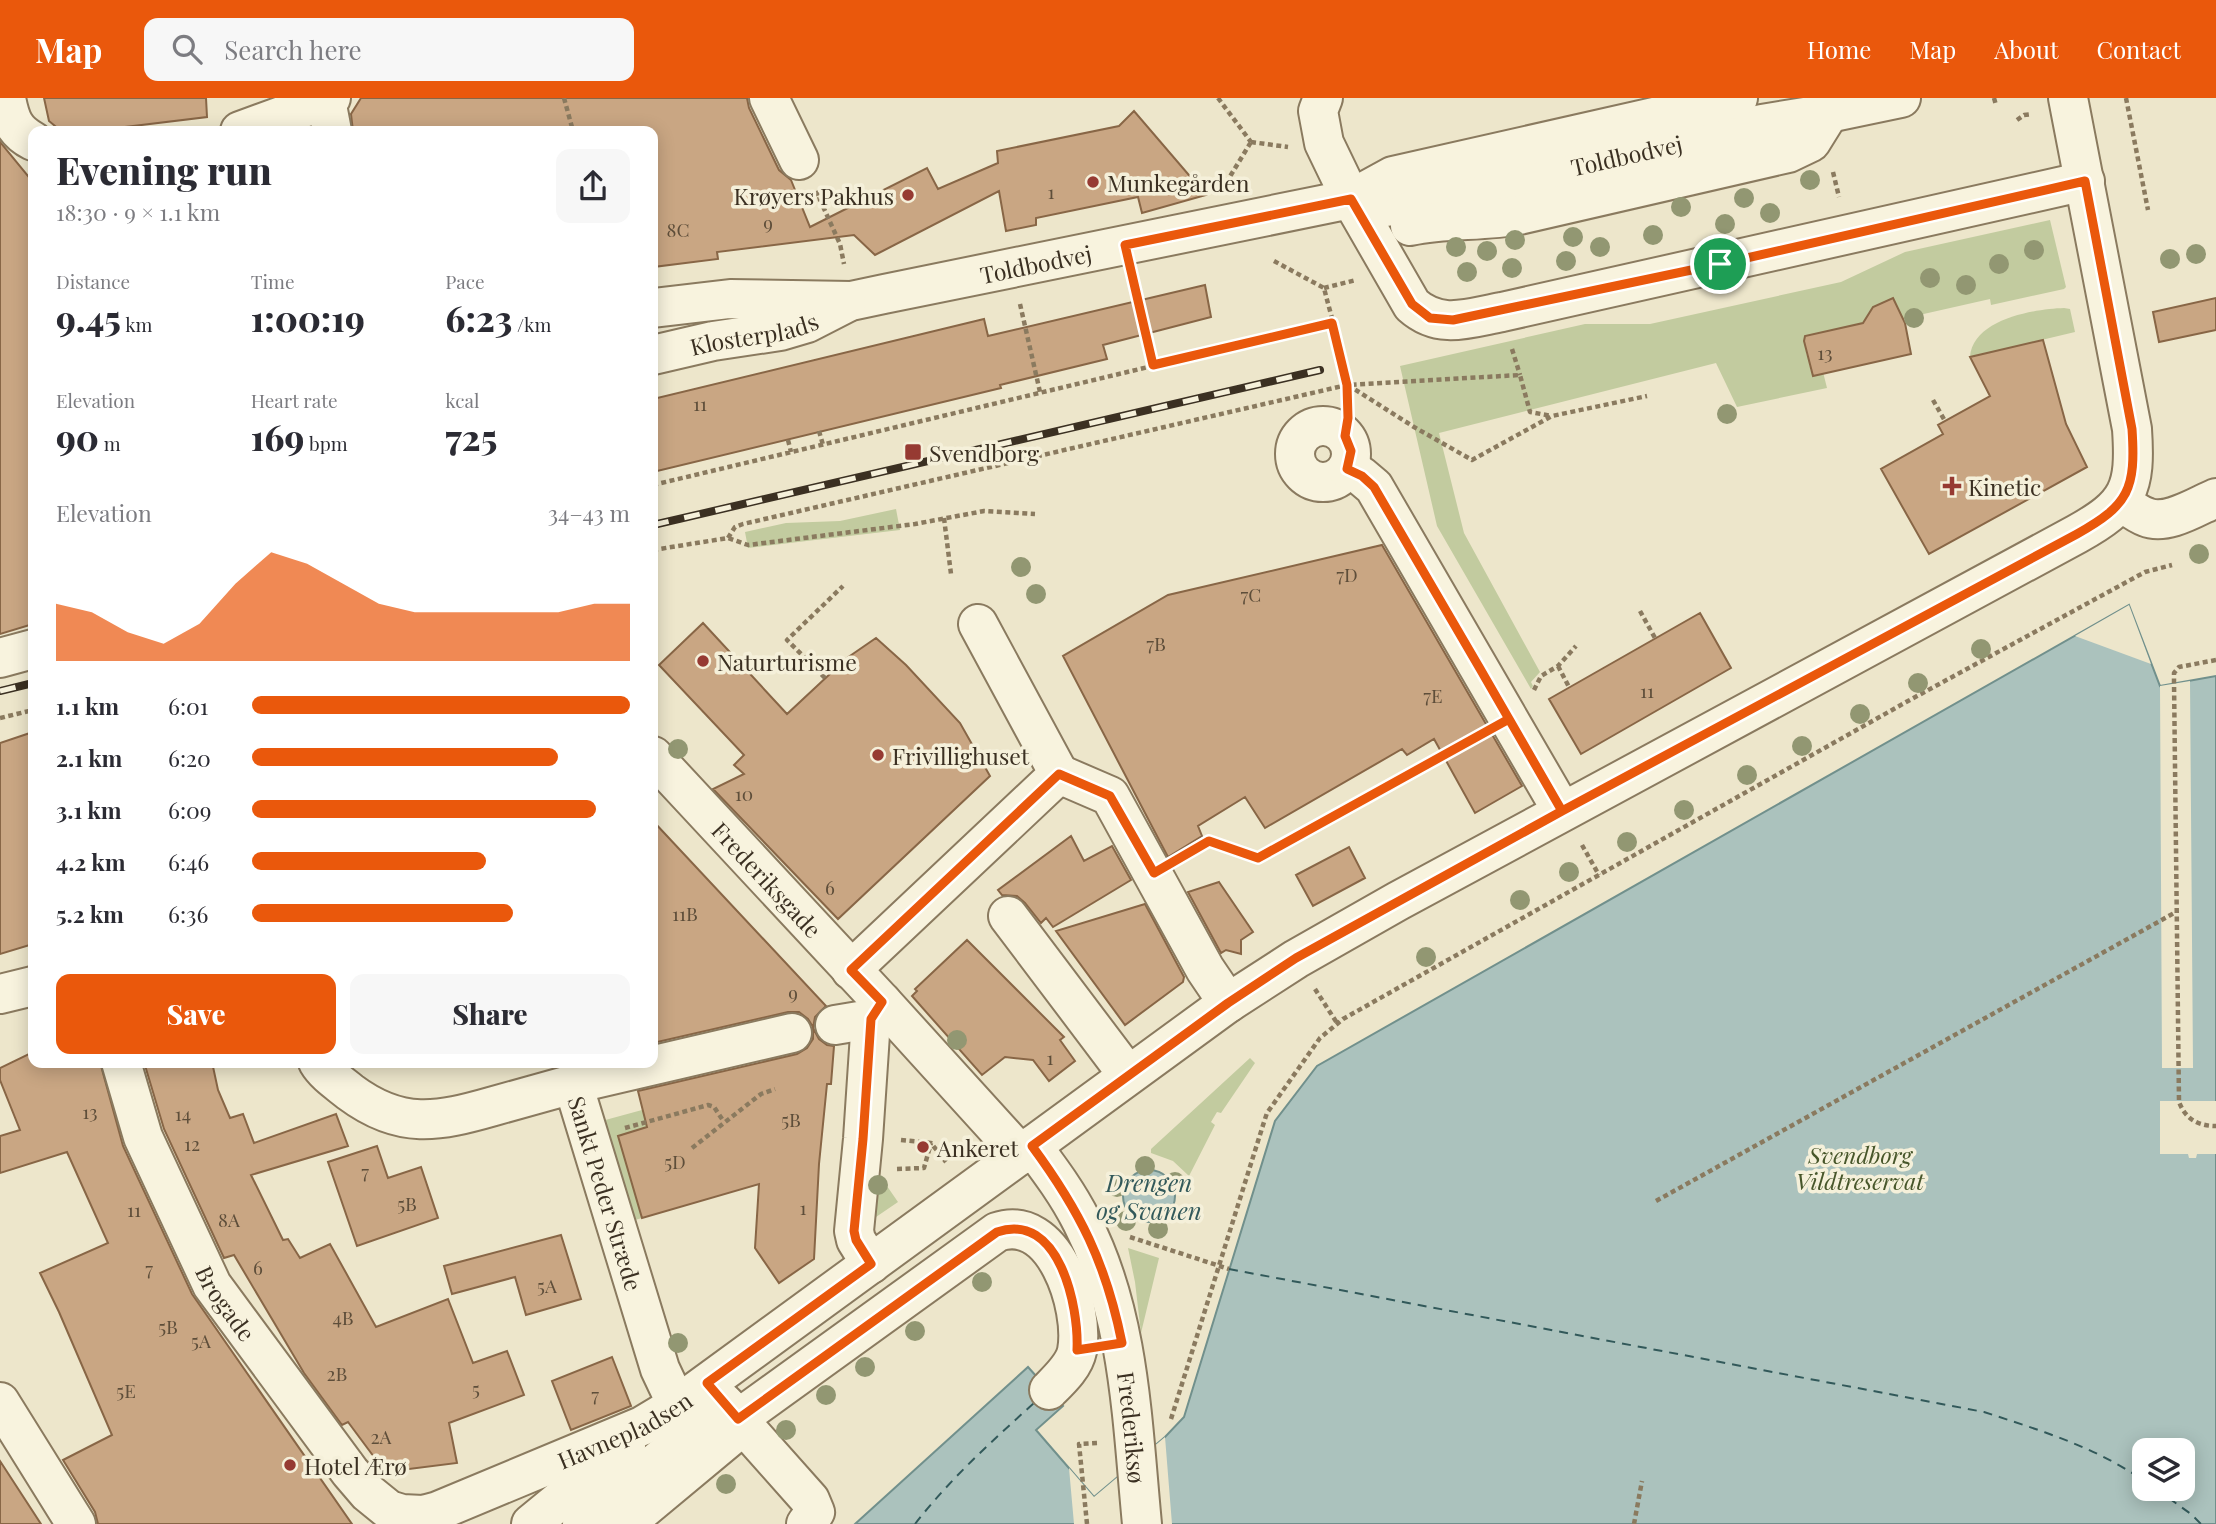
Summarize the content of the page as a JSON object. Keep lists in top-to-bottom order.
{
  "streets": {
    "street": [
      "Toldbodvej",
      "Klosterplads",
      "Frederiksgade",
      "Sankt Peder Stræde",
      "Brogade",
      "Havnepladsen",
      "Frederiksø"
    ]
  },
  "crossings": [
    ["Toldbodvej", "Klosterplads"],
    ["Frederiksgade", "Havnepladsen"],
    ["Frederiksgade", "Frederiksø"],
    ["Sankt Peder Stræde", "Havnepladsen"],
    ["Brogade", "Havnepladsen"],
    ["Havnepladsen", "Frederiksø"]
  ],
  "water": ["Drengen og Svanen"],
  "parks": ["Svendborg Vildtreservat"],
  "places": {
    "other": [
      "Munkegården",
      "Krøyers Pakhus",
      "Naturturisme",
      "Frivillighuset",
      "Ankeret",
      "Hotel Ærø"
    ],
    "transit": ["Svendborg"],
    "health": ["Kinetic"]
  },
  "house_numbers": [
    "1",
    "9",
    "8C",
    "13",
    "11",
    "7D",
    "7C",
    "7B",
    "11",
    "7E",
    "10",
    "6",
    "11B",
    "9",
    "1",
    "13",
    "14",
    "5B",
    "12",
    "5D",
    "7",
    "5B",
    "1",
    "11",
    "8A",
    "6",
    "7",
    "5A",
    "4B",
    "5B",
    "5A",
    "2B",
    "5",
    "5E",
    "7",
    "2A"
  ],
  "page": {
    "header": "Map",
    "search": "Search here",
    "nav": [
      "Home",
      "Map",
      "About",
      "Contact"
    ],
    "heading": ["Evening run", "18:30 · 9 × 1.1 km"],
    "stats": [
      ["Distance", "9.45 km"],
      ["Time", "1:00:19"],
      ["Pace", "6:23 /km"],
      ["Elevation", "90 m"],
      ["Heart rate", "169 bpm"],
      ["kcal", "725"]
    ],
    "chart": ["Elevation", "34–43 m"],
    "list": [
      {
        "name": "1.1 km",
        "note": "6:01"
      },
      {
        "name": "2.1 km",
        "note": "6:20"
      },
      {
        "name": "3.1 km",
        "note": "6:09"
      },
      {
        "name": "4.2 km",
        "note": "6:46"
      },
      {
        "name": "5.2 km",
        "note": "6:36"
      }
    ],
    "buttons": ["Save", "Share"]
  }
}
